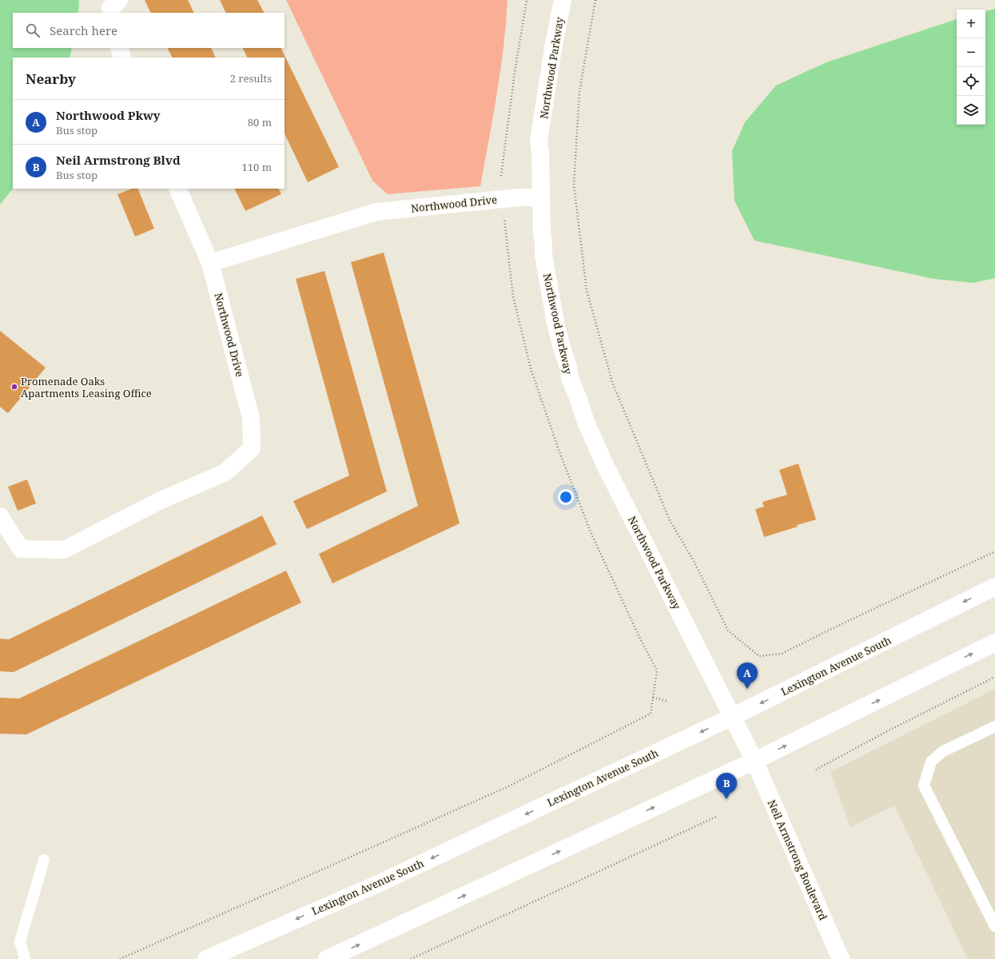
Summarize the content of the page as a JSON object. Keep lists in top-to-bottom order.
{
  "streets": {
    "street": [
      "Northwood Parkway",
      "Northwood Drive",
      "Lexington Avenue South",
      "Neil Armstrong Boulevard"
    ]
  },
  "crossings": [
    ["Northwood Parkway", "Northwood Drive"],
    ["Northwood Parkway", "Lexington Avenue South"],
    ["Northwood Parkway", "Neil Armstrong Boulevard"]
  ],
  "places": ["Promenade Oaks Apartments Leasing Office"],
  "page": {
    "map_buttons": ["+", "−"],
    "search": "Search here",
    "heading": ["Nearby", "2 results"],
    "list": [
      {
        "mark": "A",
        "name": "Northwood Pkwy",
        "note": "Bus stop",
        "value": "80 m"
      },
      {
        "mark": "B",
        "name": "Neil Armstrong Blvd",
        "note": "Bus stop",
        "value": "110 m"
      }
    ],
    "pins": ["A", "B"]
  }
}
